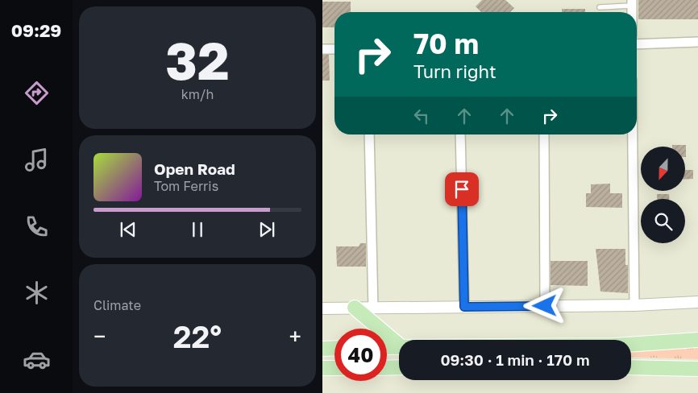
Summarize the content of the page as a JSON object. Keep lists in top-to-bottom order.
{
  "north": "bottom",
  "page": {
    "tabs": "09:29",
    "tile": [
      ["32", "km/h"],
      "Climate"
    ],
    "turn": ["70 m", "Turn right"],
    "song": ["Open Road", "Tom Ferris"],
    "heat": ["−", "22°", "+"],
    "limit": "40",
    "trip": "09:30 · 1 min · 170 m"
  }
}
